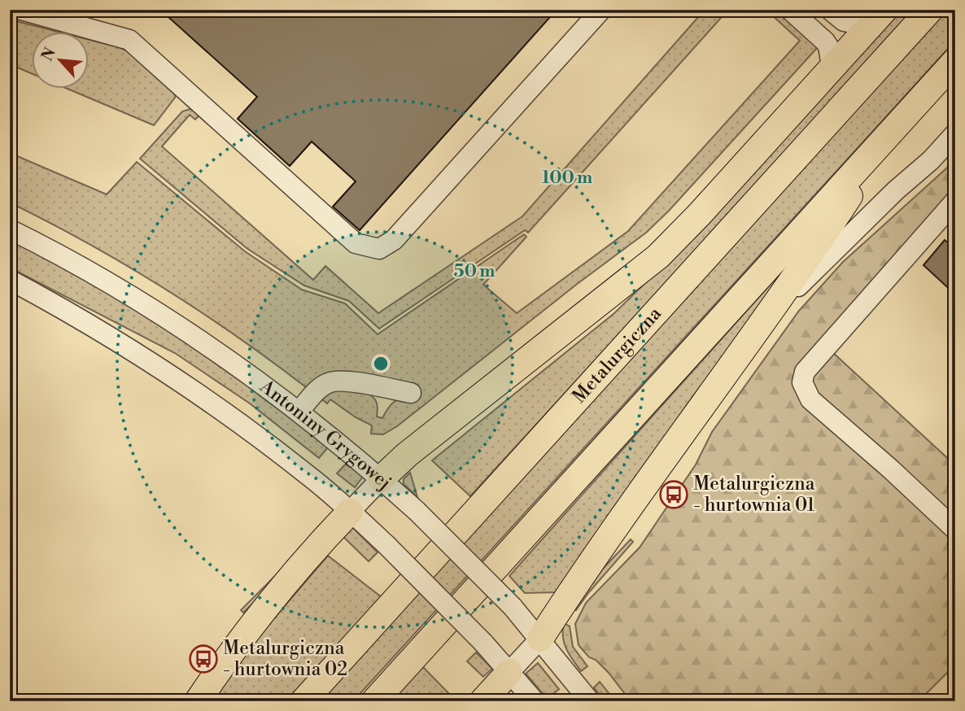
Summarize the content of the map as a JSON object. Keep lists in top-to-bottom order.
{
  "streets": {
    "main road": ["Metalurgiczna"],
    "street": ["Antoniny Grygowej"]
  },
  "places": {
    "bus stop": ["Metalurgiczna - hurtownia 01", "Metalurgiczna - hurtownia 02"]
  },
  "north": "top left",
  "rings": ["100 m", "50 m"]
}
